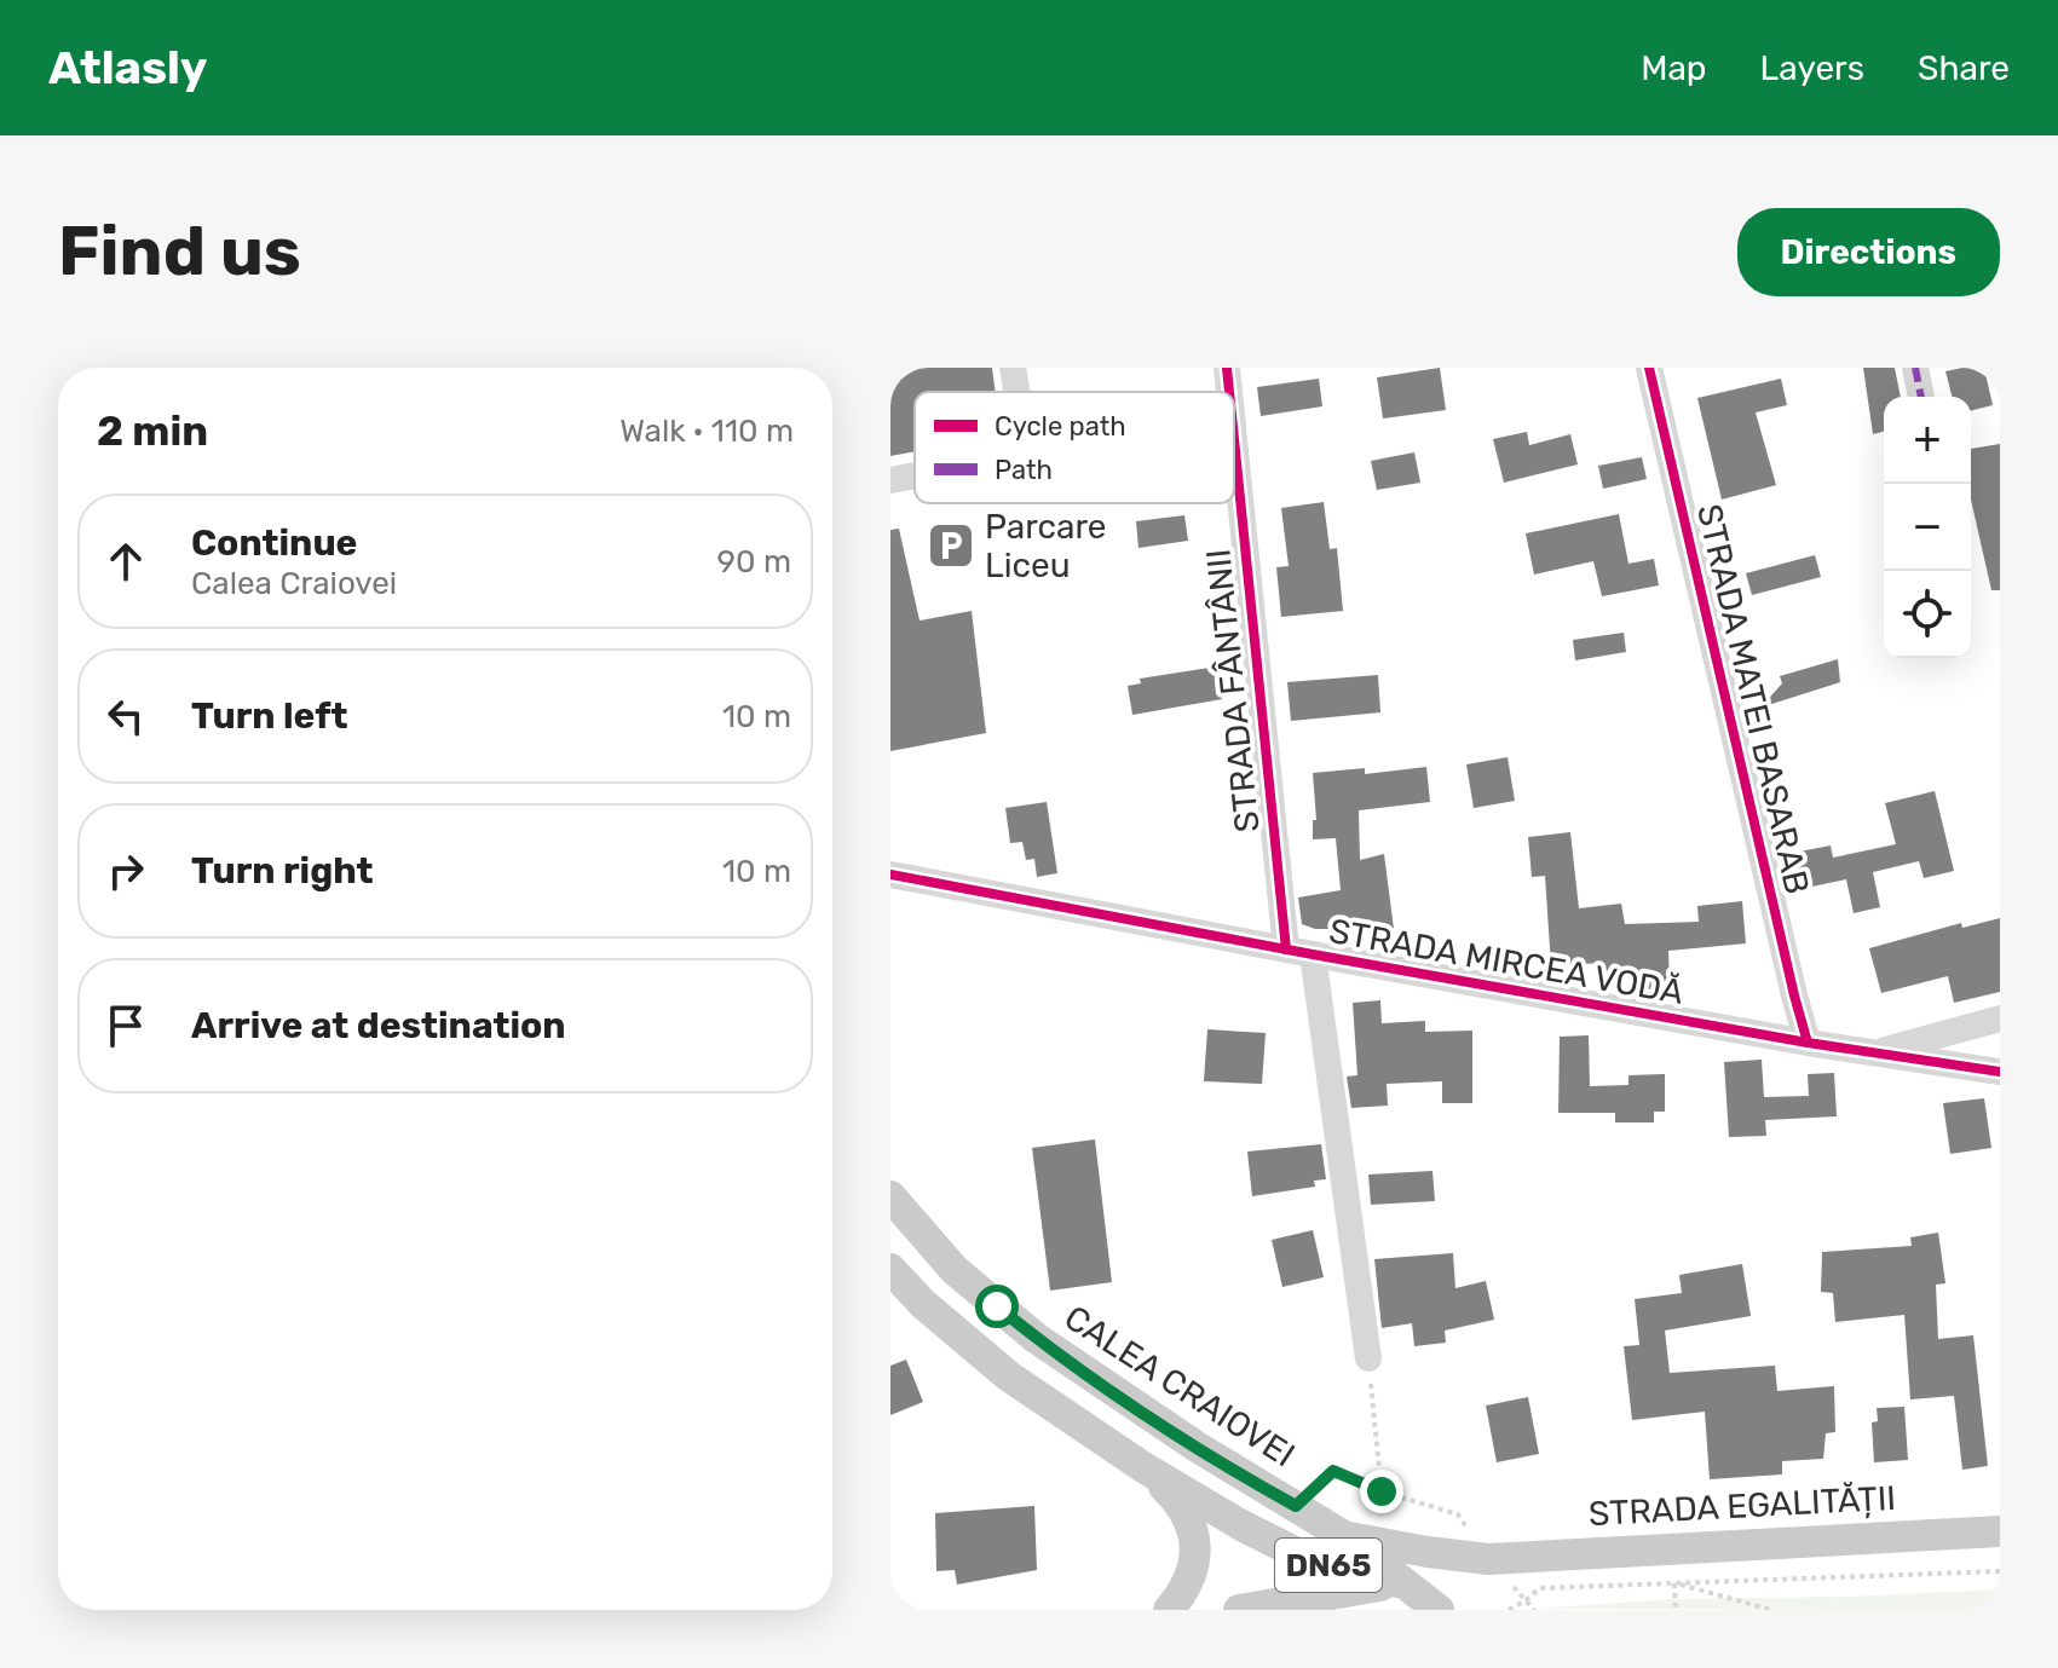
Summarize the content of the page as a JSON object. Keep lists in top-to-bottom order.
{
  "streets": {
    "main road": ["CALEA CRAIOVEI", "STRADA EGALITĂȚII", "DN65"],
    "street": ["STRADA FÂNTÂNII", "STRADA MATEI BASARAB", "STRADA MIRCEA VODĂ"]
  },
  "crossings": [
    ["STRADA FÂNTÂNII", "STRADA MIRCEA VODĂ"],
    ["STRADA MATEI BASARAB", "STRADA MIRCEA VODĂ"],
    ["CALEA CRAIOVEI", "DN65"],
    ["STRADA EGALITĂȚII", "DN65"]
  ],
  "places": {
    "parking": ["Parcare Liceu"]
  },
  "legend": ["Cycle path", "Path"],
  "page": {
    "header": "Atlasly",
    "nav": ["Map", "Layers", "Share"],
    "buttons": "Directions",
    "title": "Find us",
    "heading": ["2 min", "Walk · 110 m"],
    "map_buttons": ["+", "−"],
    "list": [
      ["Continue", "Calea Craiovei", "90 m"],
      ["Turn left", "10 m"],
      ["Turn right", "10 m"],
      "Arrive at destination"
    ]
  }
}
